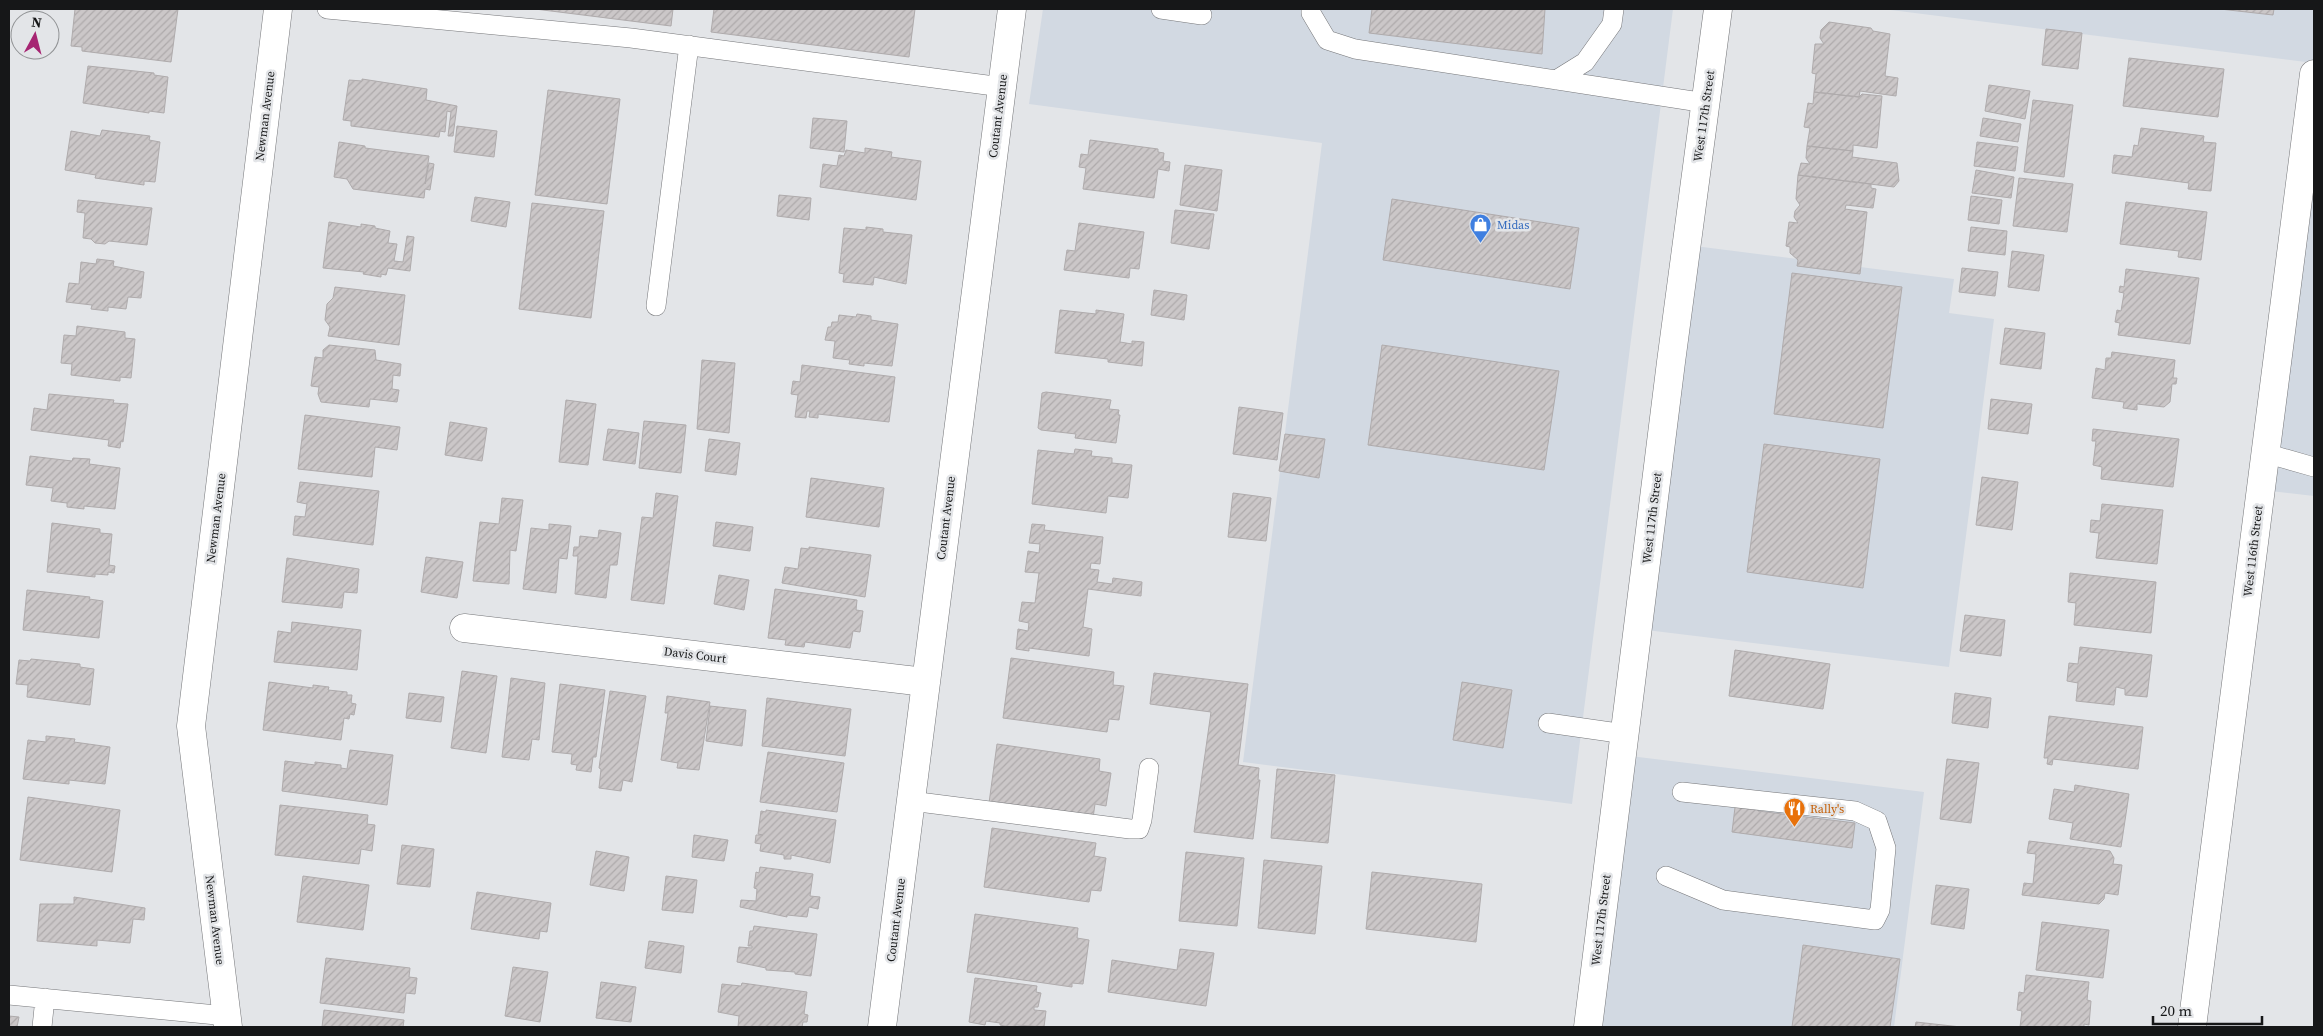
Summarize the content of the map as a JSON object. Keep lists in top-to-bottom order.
{
  "streets": {
    "street": [
      "Newman Avenue",
      "Coutant Avenue",
      "West 117th Street",
      "West 116th Street",
      "Davis Court"
    ]
  },
  "crossings": [
    ["Coutant Avenue", "Davis Court"]
  ],
  "places": {
    "shop": ["Midas"],
    "restaurant": ["Rally's"]
  },
  "scale_bar": "20 m",
  "north": "top"
}
